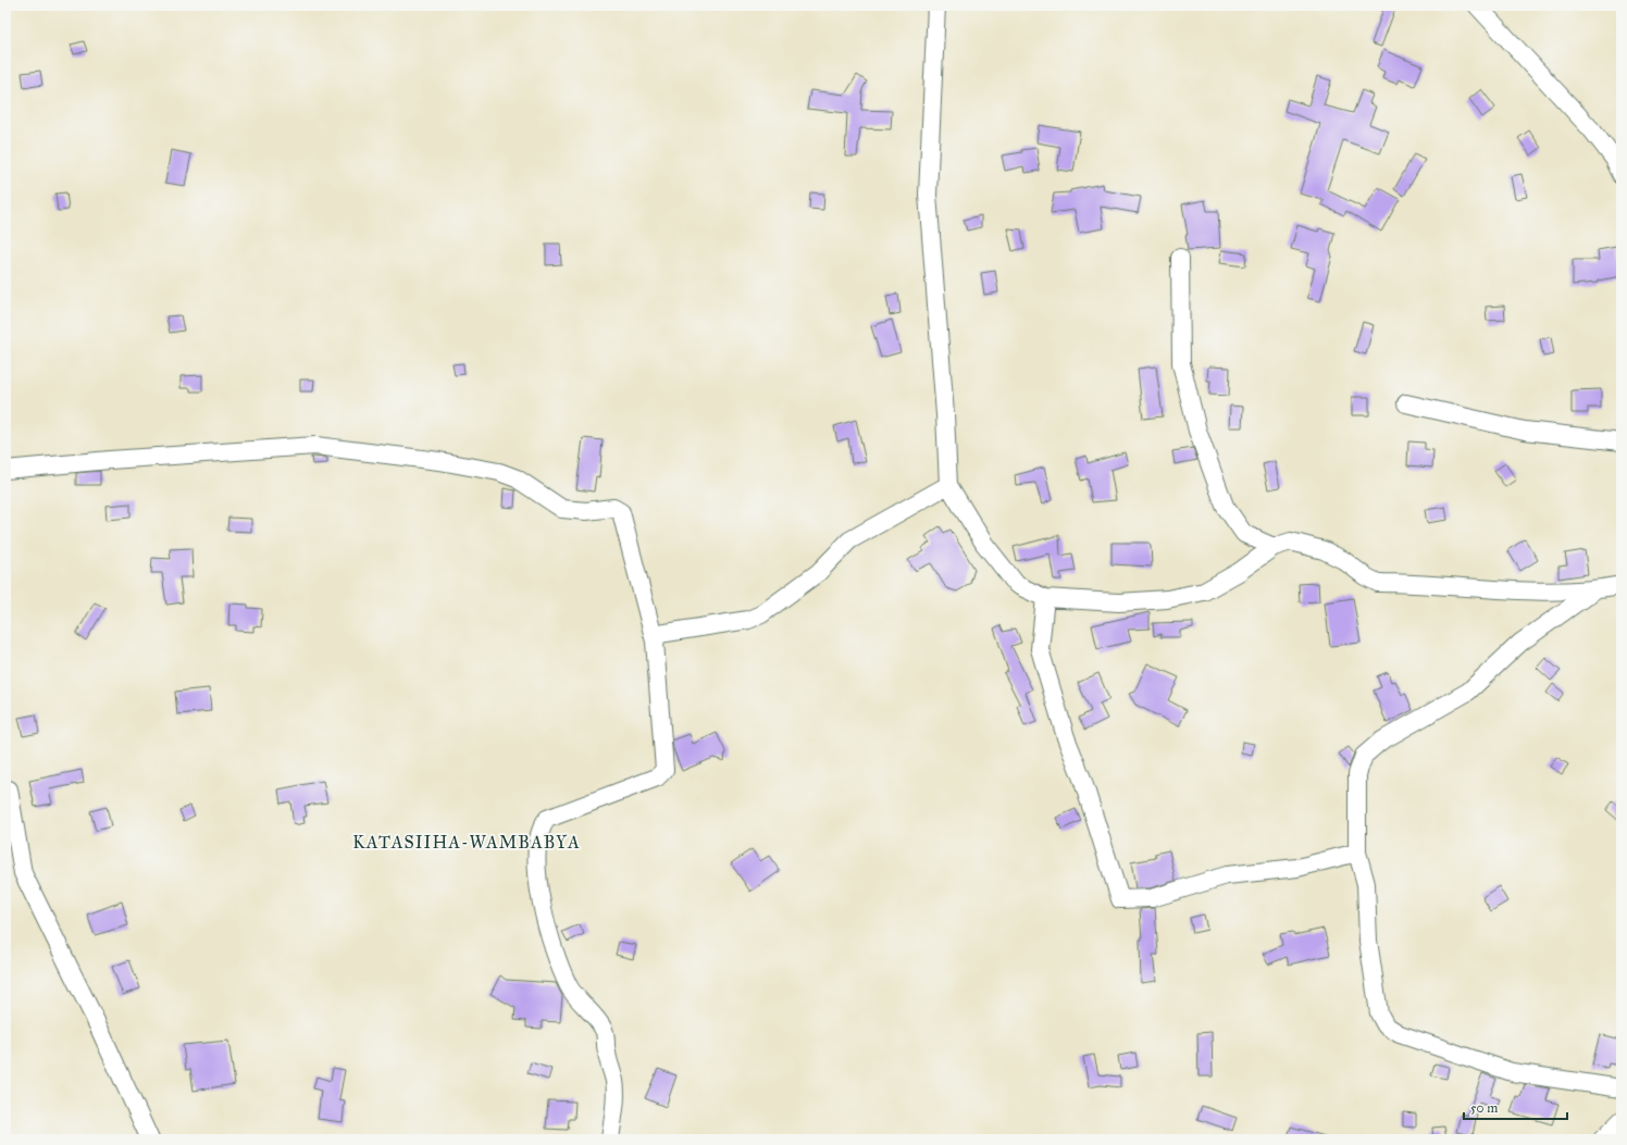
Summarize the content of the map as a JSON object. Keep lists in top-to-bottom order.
{
  "districts": ["KATASIIHA-WAMBABYA"],
  "scale_bar": "50 m"
}
